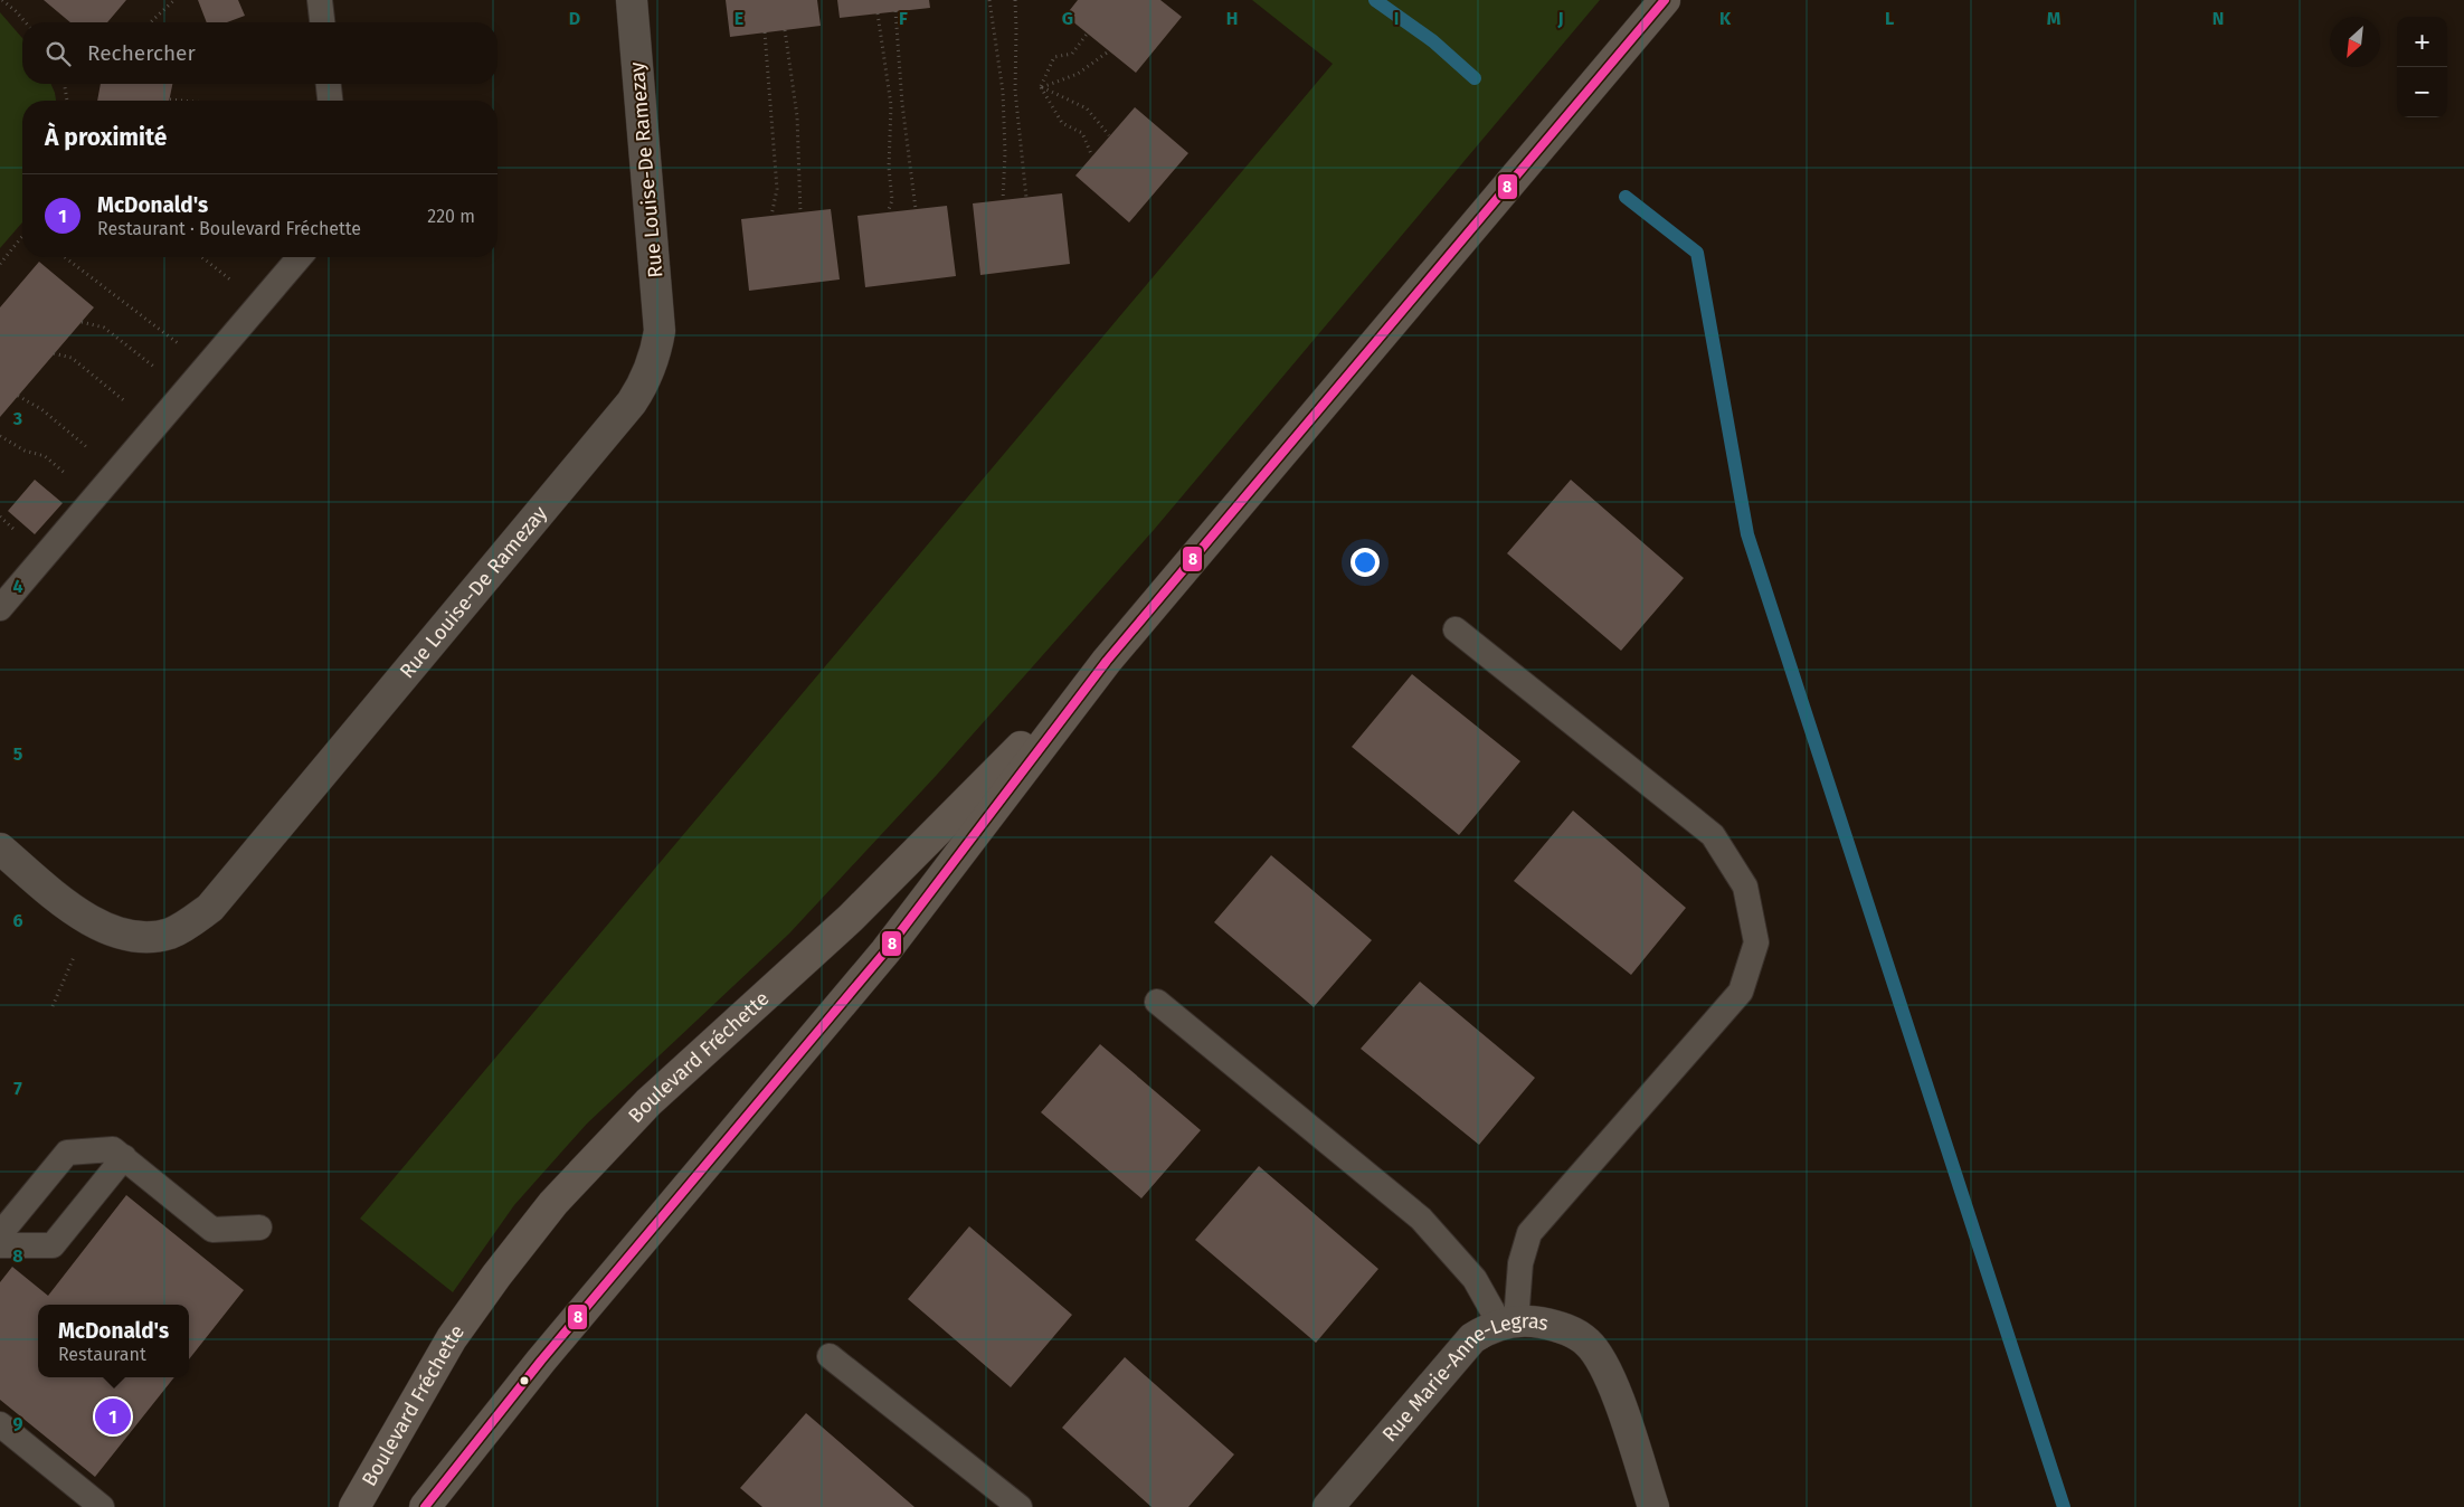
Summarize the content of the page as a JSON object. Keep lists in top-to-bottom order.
{
  "streets": {
    "main road": ["Boulevard Fréchette"],
    "street": ["Rue Louise-De Ramezay", "Rue Marie-Anne-Legras"]
  },
  "lines": ["transit line 8"],
  "north": "bottom left",
  "page": {
    "map_buttons": ["+", "−"],
    "search": "Rechercher",
    "heading": "À proximité",
    "list": [
      {
        "mark": "1",
        "name": "McDonald's",
        "note": "Restaurant · Boulevard Fréchette",
        "value": "220 m"
      }
    ],
    "popup": ["McDonald's", "Restaurant"],
    "pins": "1"
  },
  "grid": {
    "columns": [
      "D",
      "E",
      "F",
      "G",
      "H",
      "I",
      "J",
      "K",
      "L",
      "M",
      "N"
    ],
    "rows": [
      "3",
      "4",
      "5",
      "6",
      "7",
      "8",
      "9"
    ]
  }
}
